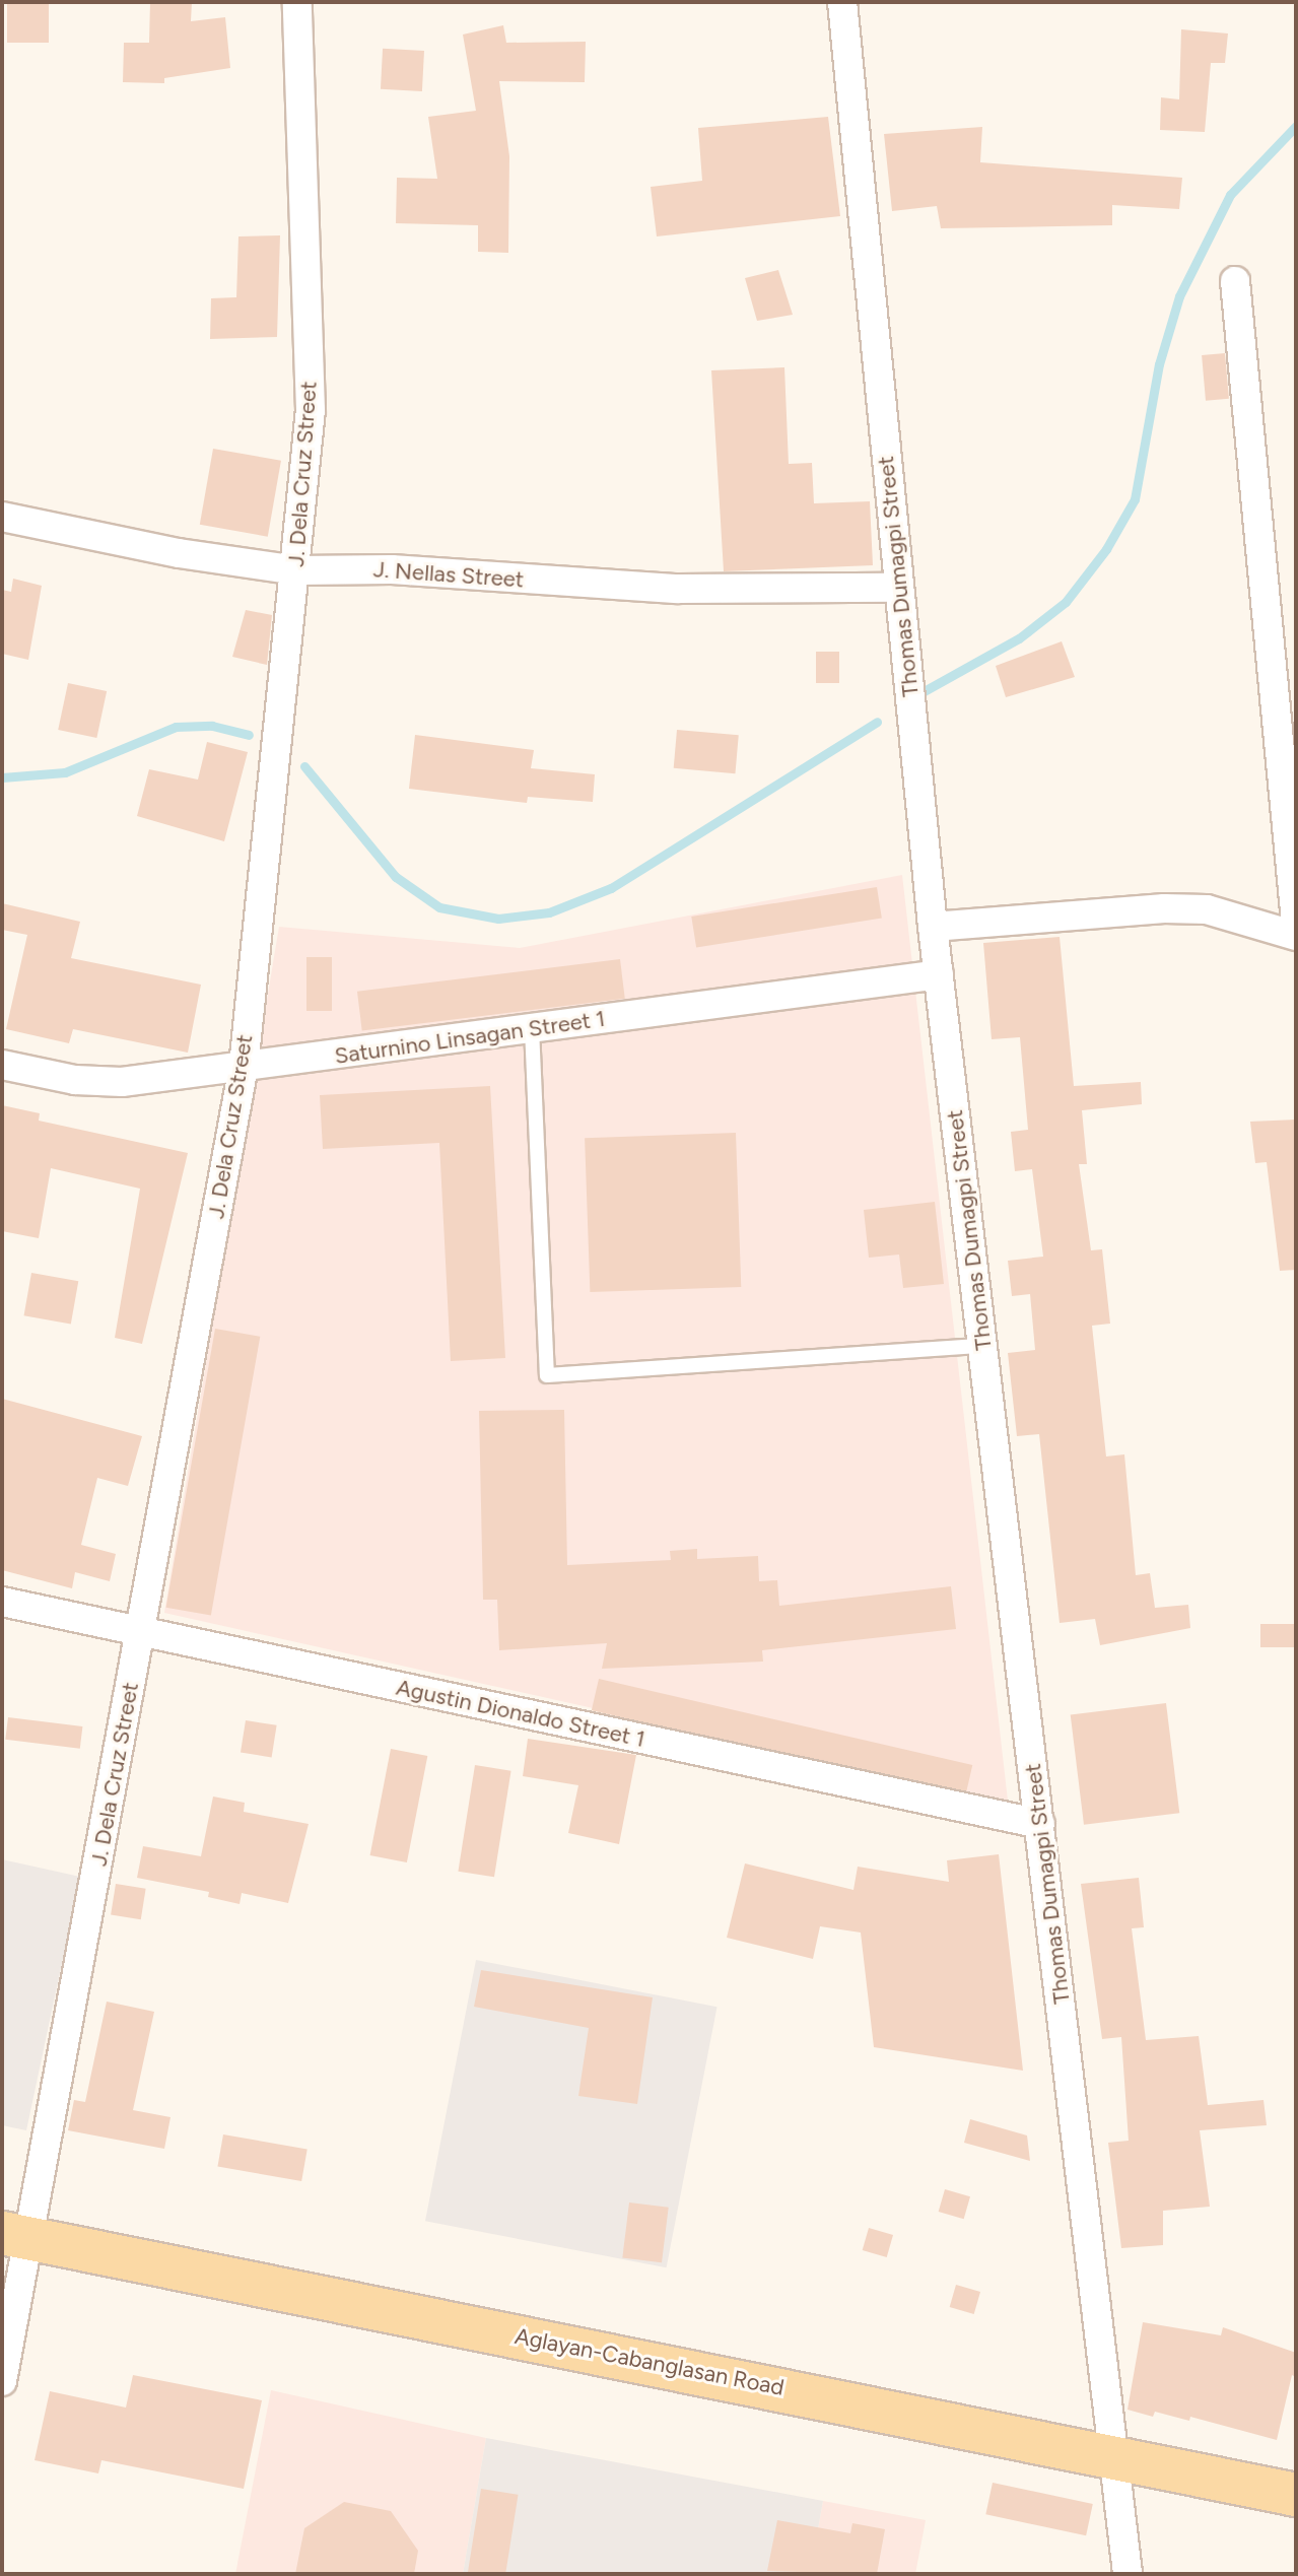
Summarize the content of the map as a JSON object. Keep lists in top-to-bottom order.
{
  "streets": {
    "main road": ["Aglayan-Cabanglasan Road"],
    "street": [
      "J. Dela Cruz Street",
      "J. Nellas Street",
      "Thomas Dumagpi Street",
      "Saturnino Linsagan Street 1",
      "Agustin Dionaldo Street 1"
    ]
  },
  "crossings": [
    ["J. Dela Cruz Street", "J. Nellas Street"],
    ["J. Dela Cruz Street", "Saturnino Linsagan Street 1"],
    ["J. Dela Cruz Street", "Agustin Dionaldo Street 1"],
    ["J. Dela Cruz Street", "Aglayan-Cabanglasan Road"],
    ["J. Nellas Street", "Thomas Dumagpi Street"],
    ["Thomas Dumagpi Street", "Saturnino Linsagan Street 1"],
    ["Thomas Dumagpi Street", "Agustin Dionaldo Street 1"],
    ["Thomas Dumagpi Street", "Aglayan-Cabanglasan Road"]
  ]
}
